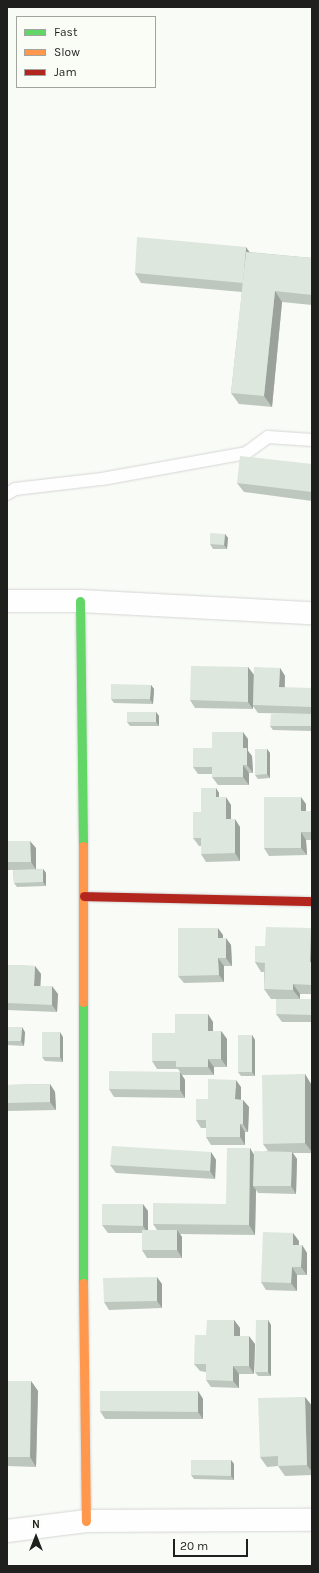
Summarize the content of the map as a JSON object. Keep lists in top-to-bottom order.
{
  "legend": ["Fast", "Slow", "Jam"],
  "scale_bar": "20 m",
  "north": "top"
}
